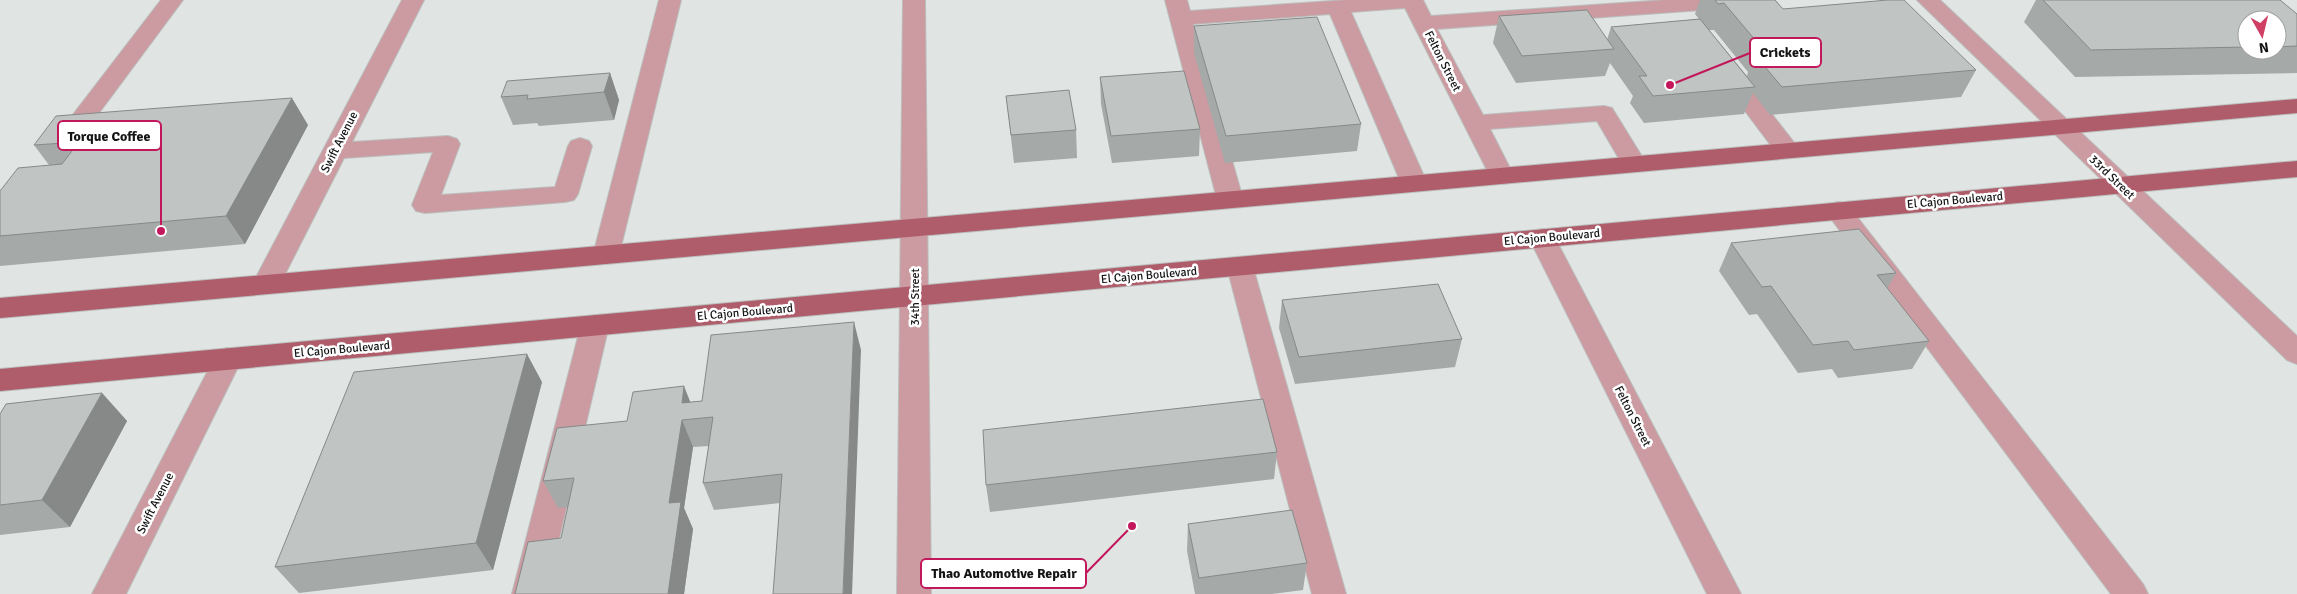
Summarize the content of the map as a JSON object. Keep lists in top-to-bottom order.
{
  "streets": {
    "main road": ["El Cajon Boulevard"],
    "street": [
      "Felton Street",
      "Swift Avenue",
      "33rd Street",
      "34th Street"
    ]
  },
  "crossings": [
    ["Felton Street", "El Cajon Boulevard"],
    ["Swift Avenue", "El Cajon Boulevard"],
    ["33rd Street", "El Cajon Boulevard"],
    ["El Cajon Boulevard", "34th Street"]
  ],
  "places": ["Crickets", "Torque Coffee", "Thao Automotive Repair"],
  "north": "bottom"
}
